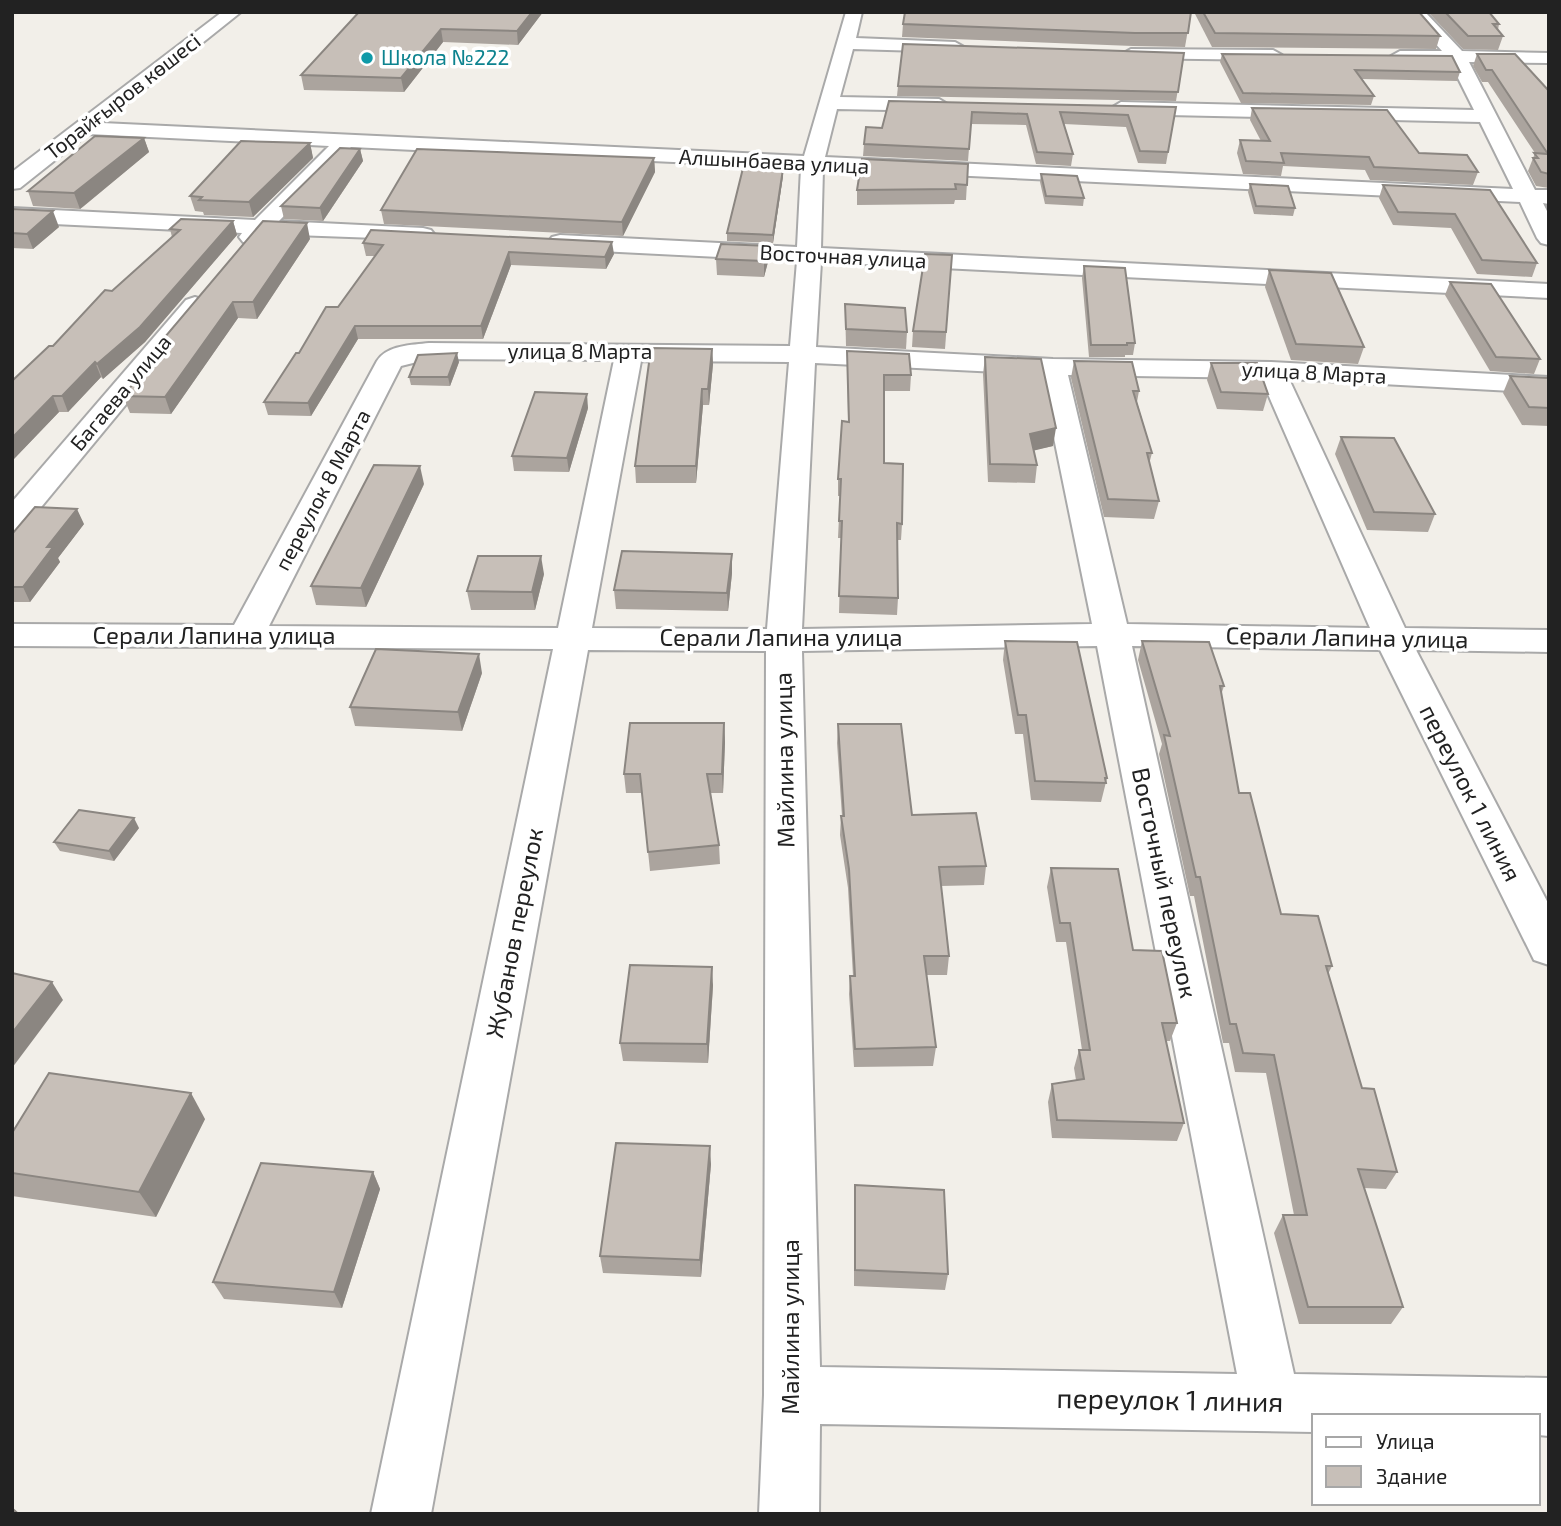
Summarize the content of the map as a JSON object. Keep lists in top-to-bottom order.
{
  "streets": {
    "street": [
      "Торайғыров көшесі",
      "Алшынбаева улица",
      "Восточная улица",
      "улица 8 Марта",
      "Багаева улица",
      "переулок 8 Марта",
      "Серали Лапина улица",
      "Майлина улица",
      "переулок 1 линия",
      "Восточный переулок",
      "Жубанов переулок"
    ]
  },
  "crossings": [
    ["Торайғыров көшесі", "Алшынбаева улица"],
    ["Алшынбаева улица", "Майлина улица"],
    ["Восточная улица", "Майлина улица"],
    ["улица 8 Марта", "переулок 8 Марта"],
    ["улица 8 Марта", "Майлина улица"],
    ["улица 8 Марта", "переулок 1 линия"],
    ["улица 8 Марта", "Восточный переулок"],
    ["улица 8 Марта", "Жубанов переулок"],
    ["переулок 8 Марта", "Серали Лапина улица"],
    ["Серали Лапина улица", "Майлина улица"],
    ["Серали Лапина улица", "переулок 1 линия"],
    ["Серали Лапина улица", "Восточный переулок"],
    ["Серали Лапина улица", "Жубанов переулок"],
    ["Майлина улица", "переулок 1 линия"],
    ["переулок 1 линия", "Восточный переулок"]
  ],
  "places": ["Школа №222"],
  "legend": ["Улица", "Здание"]
}
